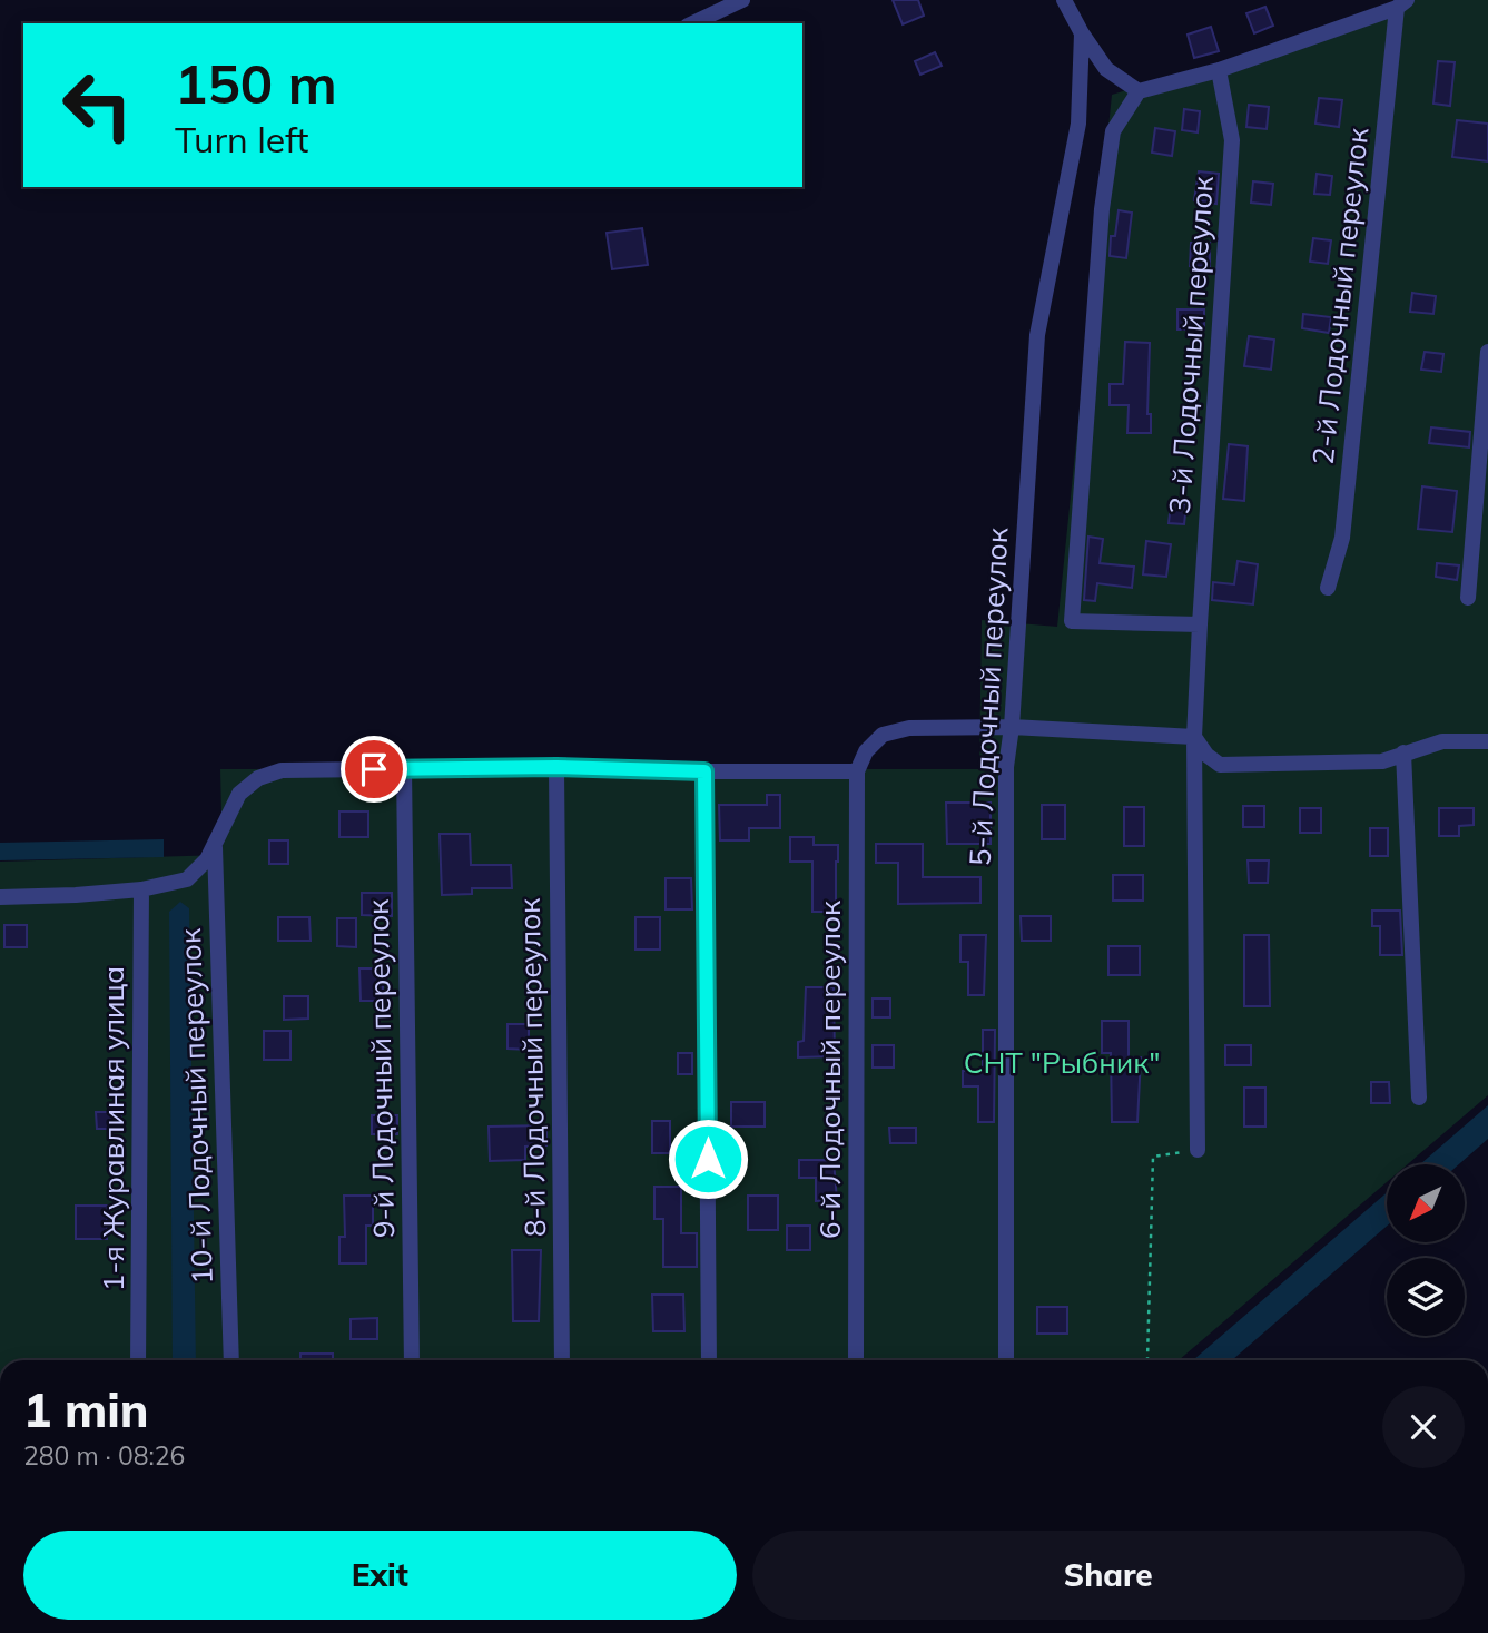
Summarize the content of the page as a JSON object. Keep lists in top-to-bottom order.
{
  "streets": {
    "street": [
      "2-й Лодочный переулок",
      "3-й Лодочный переулок",
      "5-й Лодочный переулок",
      "8-й Лодочный переулок",
      "9-й Лодочный переулок",
      "6-й Лодочный переулок",
      "10-й Лодочный переулок",
      "1-я Журавлиная улица"
    ]
  },
  "parks": ["СНТ \"Рыбник\""],
  "north": "bottom left",
  "page": {
    "turn": ["150 m", "Turn left"],
    "heading": ["1 min", "280 m · 08:26"],
    "buttons": ["Exit", "Share"]
  }
}
